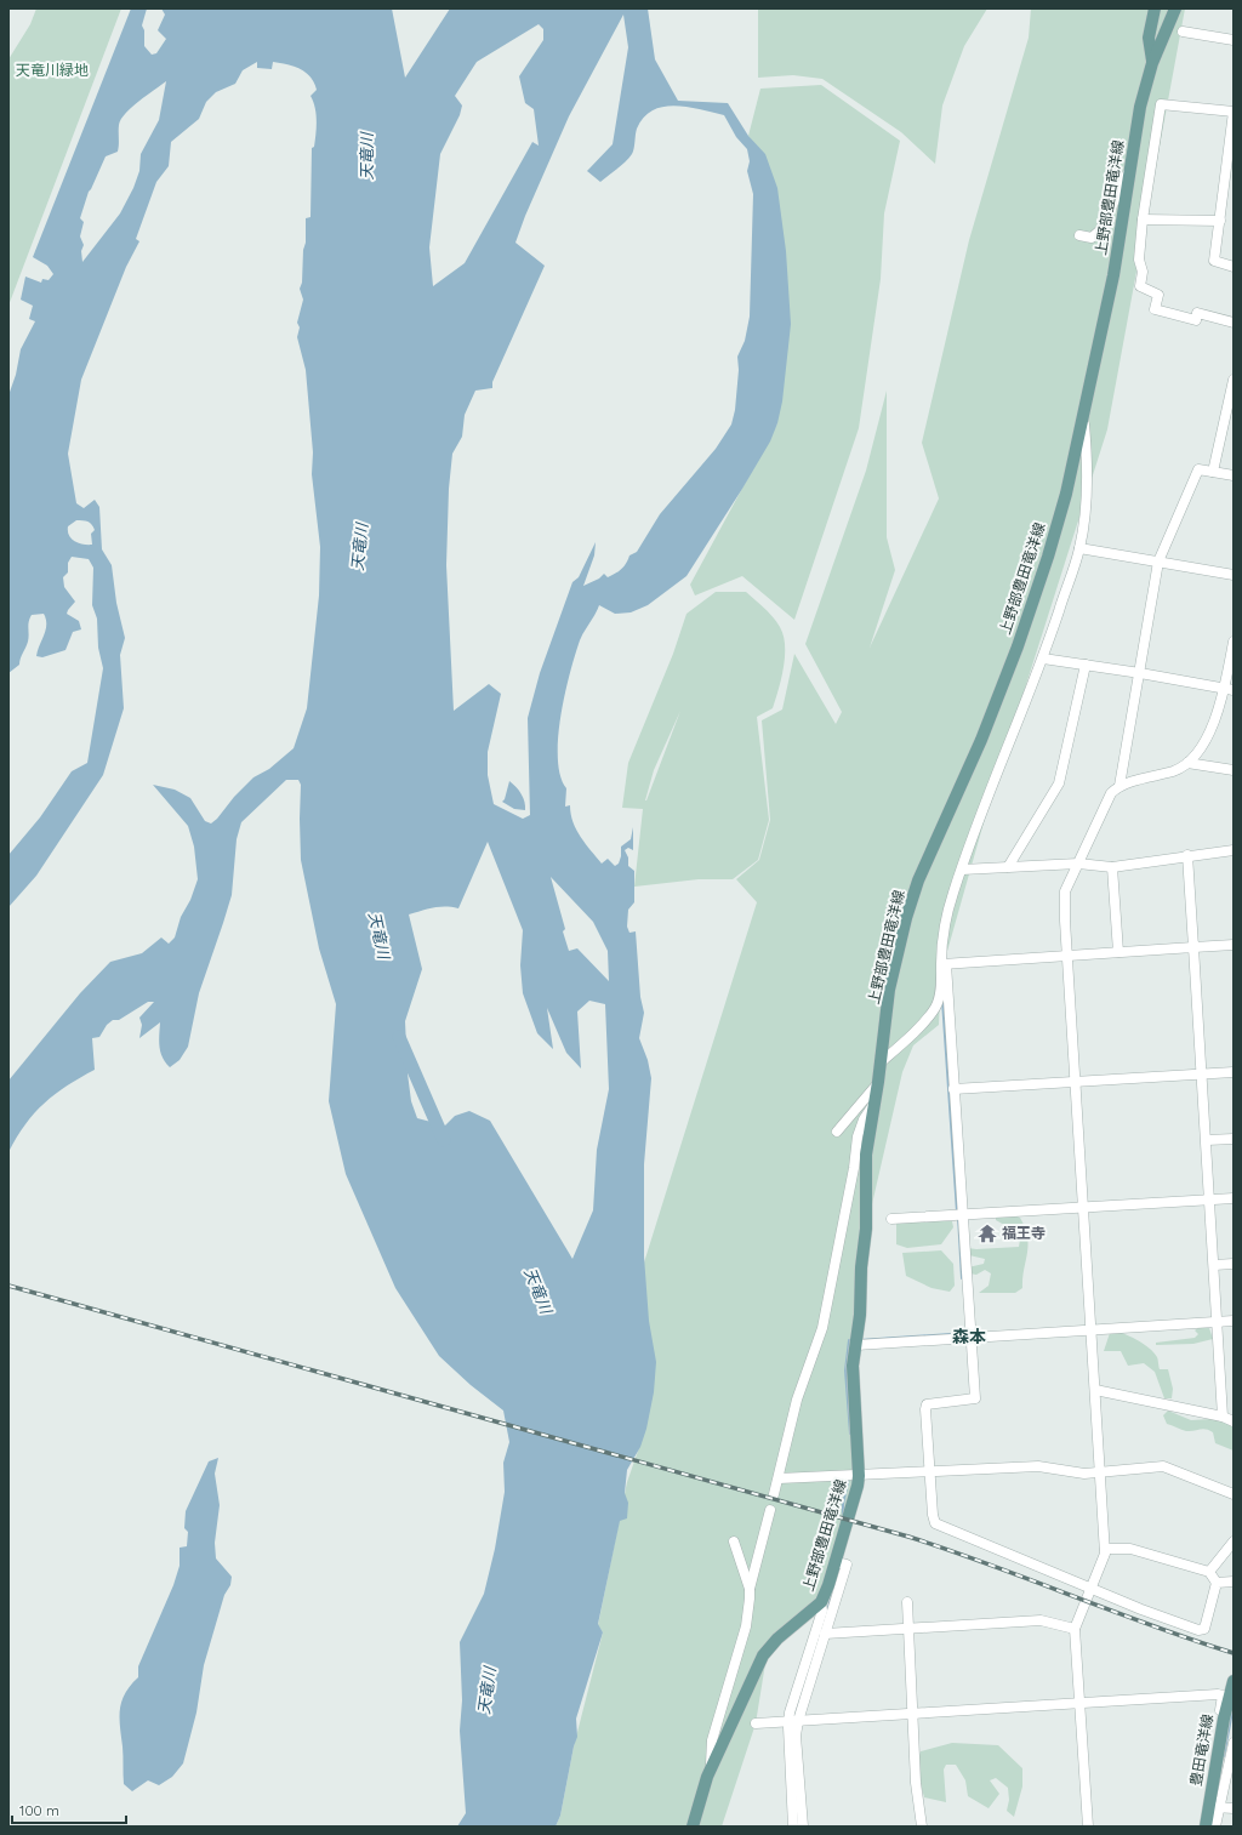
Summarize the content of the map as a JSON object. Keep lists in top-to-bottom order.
{
  "streets": {
    "main road": ["上野部豊田竜洋線", "豊田竜洋線"]
  },
  "districts": ["森本"],
  "water": ["天竜川"],
  "parks": ["天竜川緑地"],
  "places": {
    "temple": ["福王寺"]
  },
  "scale_bar": "100 m"
}
